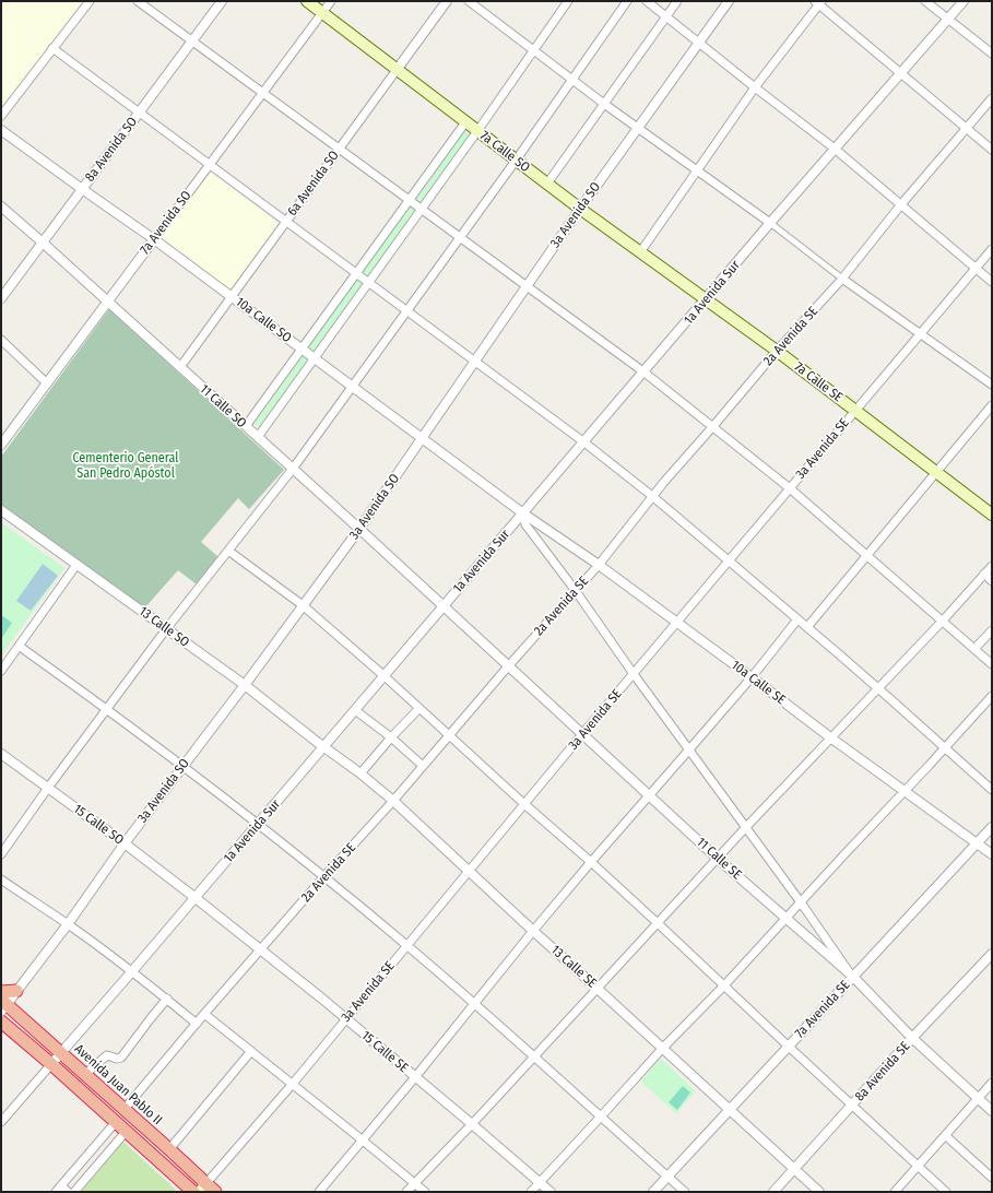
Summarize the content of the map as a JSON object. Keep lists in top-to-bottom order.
{
  "streets": {
    "highway": ["Avenida Juan Pablo II"],
    "main road": ["7a Calle SO", "7a Calle SE"],
    "street": [
      "8a Avenida SO",
      "6a Avenida SO",
      "3a Avenida SO",
      "7a Avenida SO",
      "1a Avenida Sur",
      "10a Calle SO",
      "2a Avenida SE",
      "11 Calle SO",
      "3a Avenida SE",
      "13 Calle SO",
      "10a Calle SE",
      "15 Calle SO",
      "11 Calle SE",
      "13 Calle SE",
      "7a Avenida SE",
      "15 Calle SE",
      "8a Avenida SE"
    ]
  },
  "crossings": [
    ["8a Avenida SO", "10a Calle SO"],
    ["8a Avenida SO", "11 Calle SO"],
    ["7a Calle SO", "6a Avenida SO"],
    ["7a Calle SO", "3a Avenida SO"],
    ["7a Calle SO", "7a Avenida SO"],
    ["7a Calle SO", "1a Avenida Sur"],
    ["7a Calle SO", "7a Calle SE"],
    ["6a Avenida SO", "10a Calle SO"],
    ["6a Avenida SO", "11 Calle SO"],
    ["3a Avenida SO", "10a Calle SO"],
    ["3a Avenida SO", "11 Calle SO"],
    ["3a Avenida SO", "13 Calle SO"],
    ["3a Avenida SO", "15 Calle SO"],
    ["3a Avenida SO", "Avenida Juan Pablo II"],
    ["7a Avenida SO", "10a Calle SO"],
    ["7a Avenida SO", "11 Calle SO"],
    ["1a Avenida Sur", "10a Calle SO"],
    ["1a Avenida Sur", "7a Calle SE"],
    ["1a Avenida Sur", "11 Calle SO"],
    ["1a Avenida Sur", "13 Calle SO"],
    ["1a Avenida Sur", "10a Calle SE"],
    ["1a Avenida Sur", "15 Calle SO"],
    ["1a Avenida Sur", "11 Calle SE"],
    ["1a Avenida Sur", "13 Calle SE"],
    ["1a Avenida Sur", "15 Calle SE"],
    ["1a Avenida Sur", "Avenida Juan Pablo II"],
    ["10a Calle SO", "10a Calle SE"],
    ["2a Avenida SE", "7a Calle SE"],
    ["2a Avenida SE", "10a Calle SE"],
    ["2a Avenida SE", "11 Calle SE"],
    ["2a Avenida SE", "13 Calle SE"],
    ["2a Avenida SE", "15 Calle SE"],
    ["2a Avenida SE", "Avenida Juan Pablo II"],
    ["7a Calle SE", "3a Avenida SE"],
    ["11 Calle SO", "11 Calle SE"],
    ["3a Avenida SE", "10a Calle SE"],
    ["3a Avenida SE", "11 Calle SE"],
    ["3a Avenida SE", "13 Calle SE"],
    ["3a Avenida SE", "15 Calle SE"],
    ["3a Avenida SE", "Avenida Juan Pablo II"],
    ["13 Calle SO", "13 Calle SE"],
    ["10a Calle SE", "7a Avenida SE"],
    ["15 Calle SO", "15 Calle SE"],
    ["11 Calle SE", "7a Avenida SE"],
    ["11 Calle SE", "8a Avenida SE"],
    ["13 Calle SE", "7a Avenida SE"],
    ["13 Calle SE", "8a Avenida SE"]
  ],
  "parks": ["Cementerio General San Pedro Apóstol"]
}
